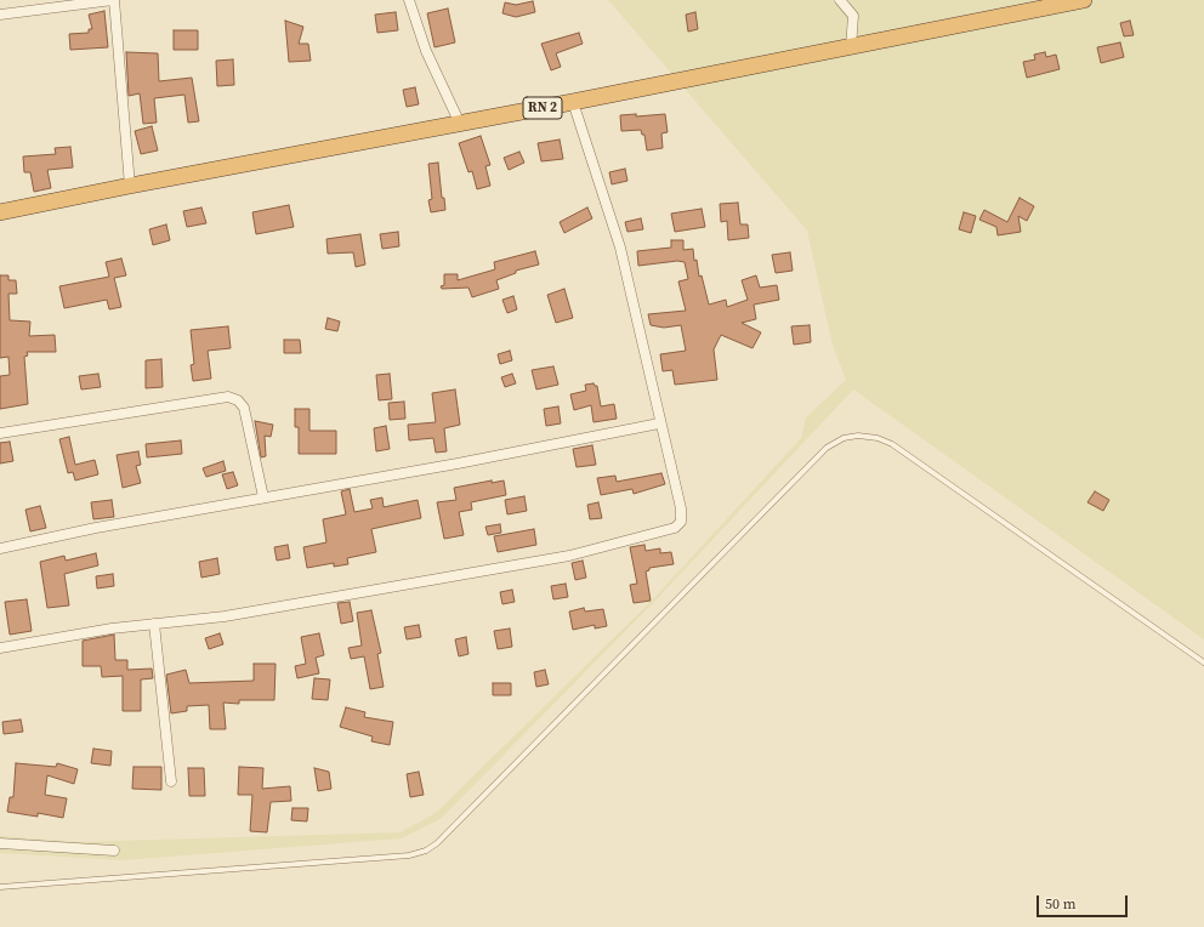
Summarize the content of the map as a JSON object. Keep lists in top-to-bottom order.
{
  "streets": {
    "highway": ["RN 2"]
  },
  "scale_bar": "50 m"
}
